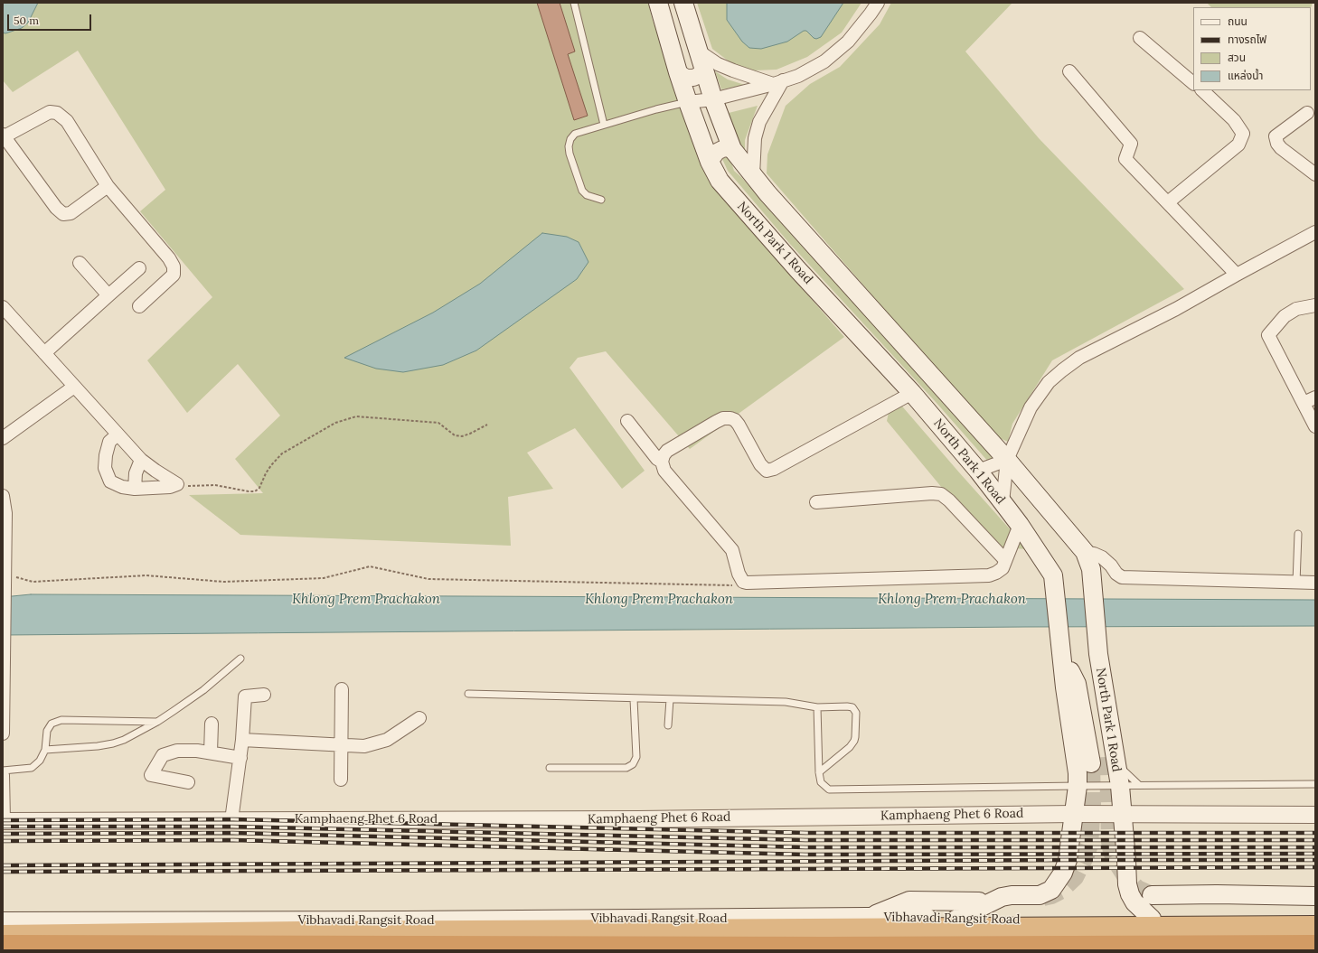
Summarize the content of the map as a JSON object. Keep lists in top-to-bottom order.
{
  "streets": {
    "highway": ["Vibhavadi Rangsit Road"],
    "main road": ["North Park 1 Road"],
    "street": ["Kamphaeng Phet 6 Road"]
  },
  "crossings": [
    ["North Park 1 Road", "Kamphaeng Phet 6 Road"],
    ["North Park 1 Road", "Vibhavadi Rangsit Road"]
  ],
  "water": ["Khlong Prem Prachakon"],
  "legend": [
    "ถนน",
    "ทางรถไฟ",
    "สวน",
    "แหล่งน้ำ"
  ],
  "scale_bar": "50 m"
}
